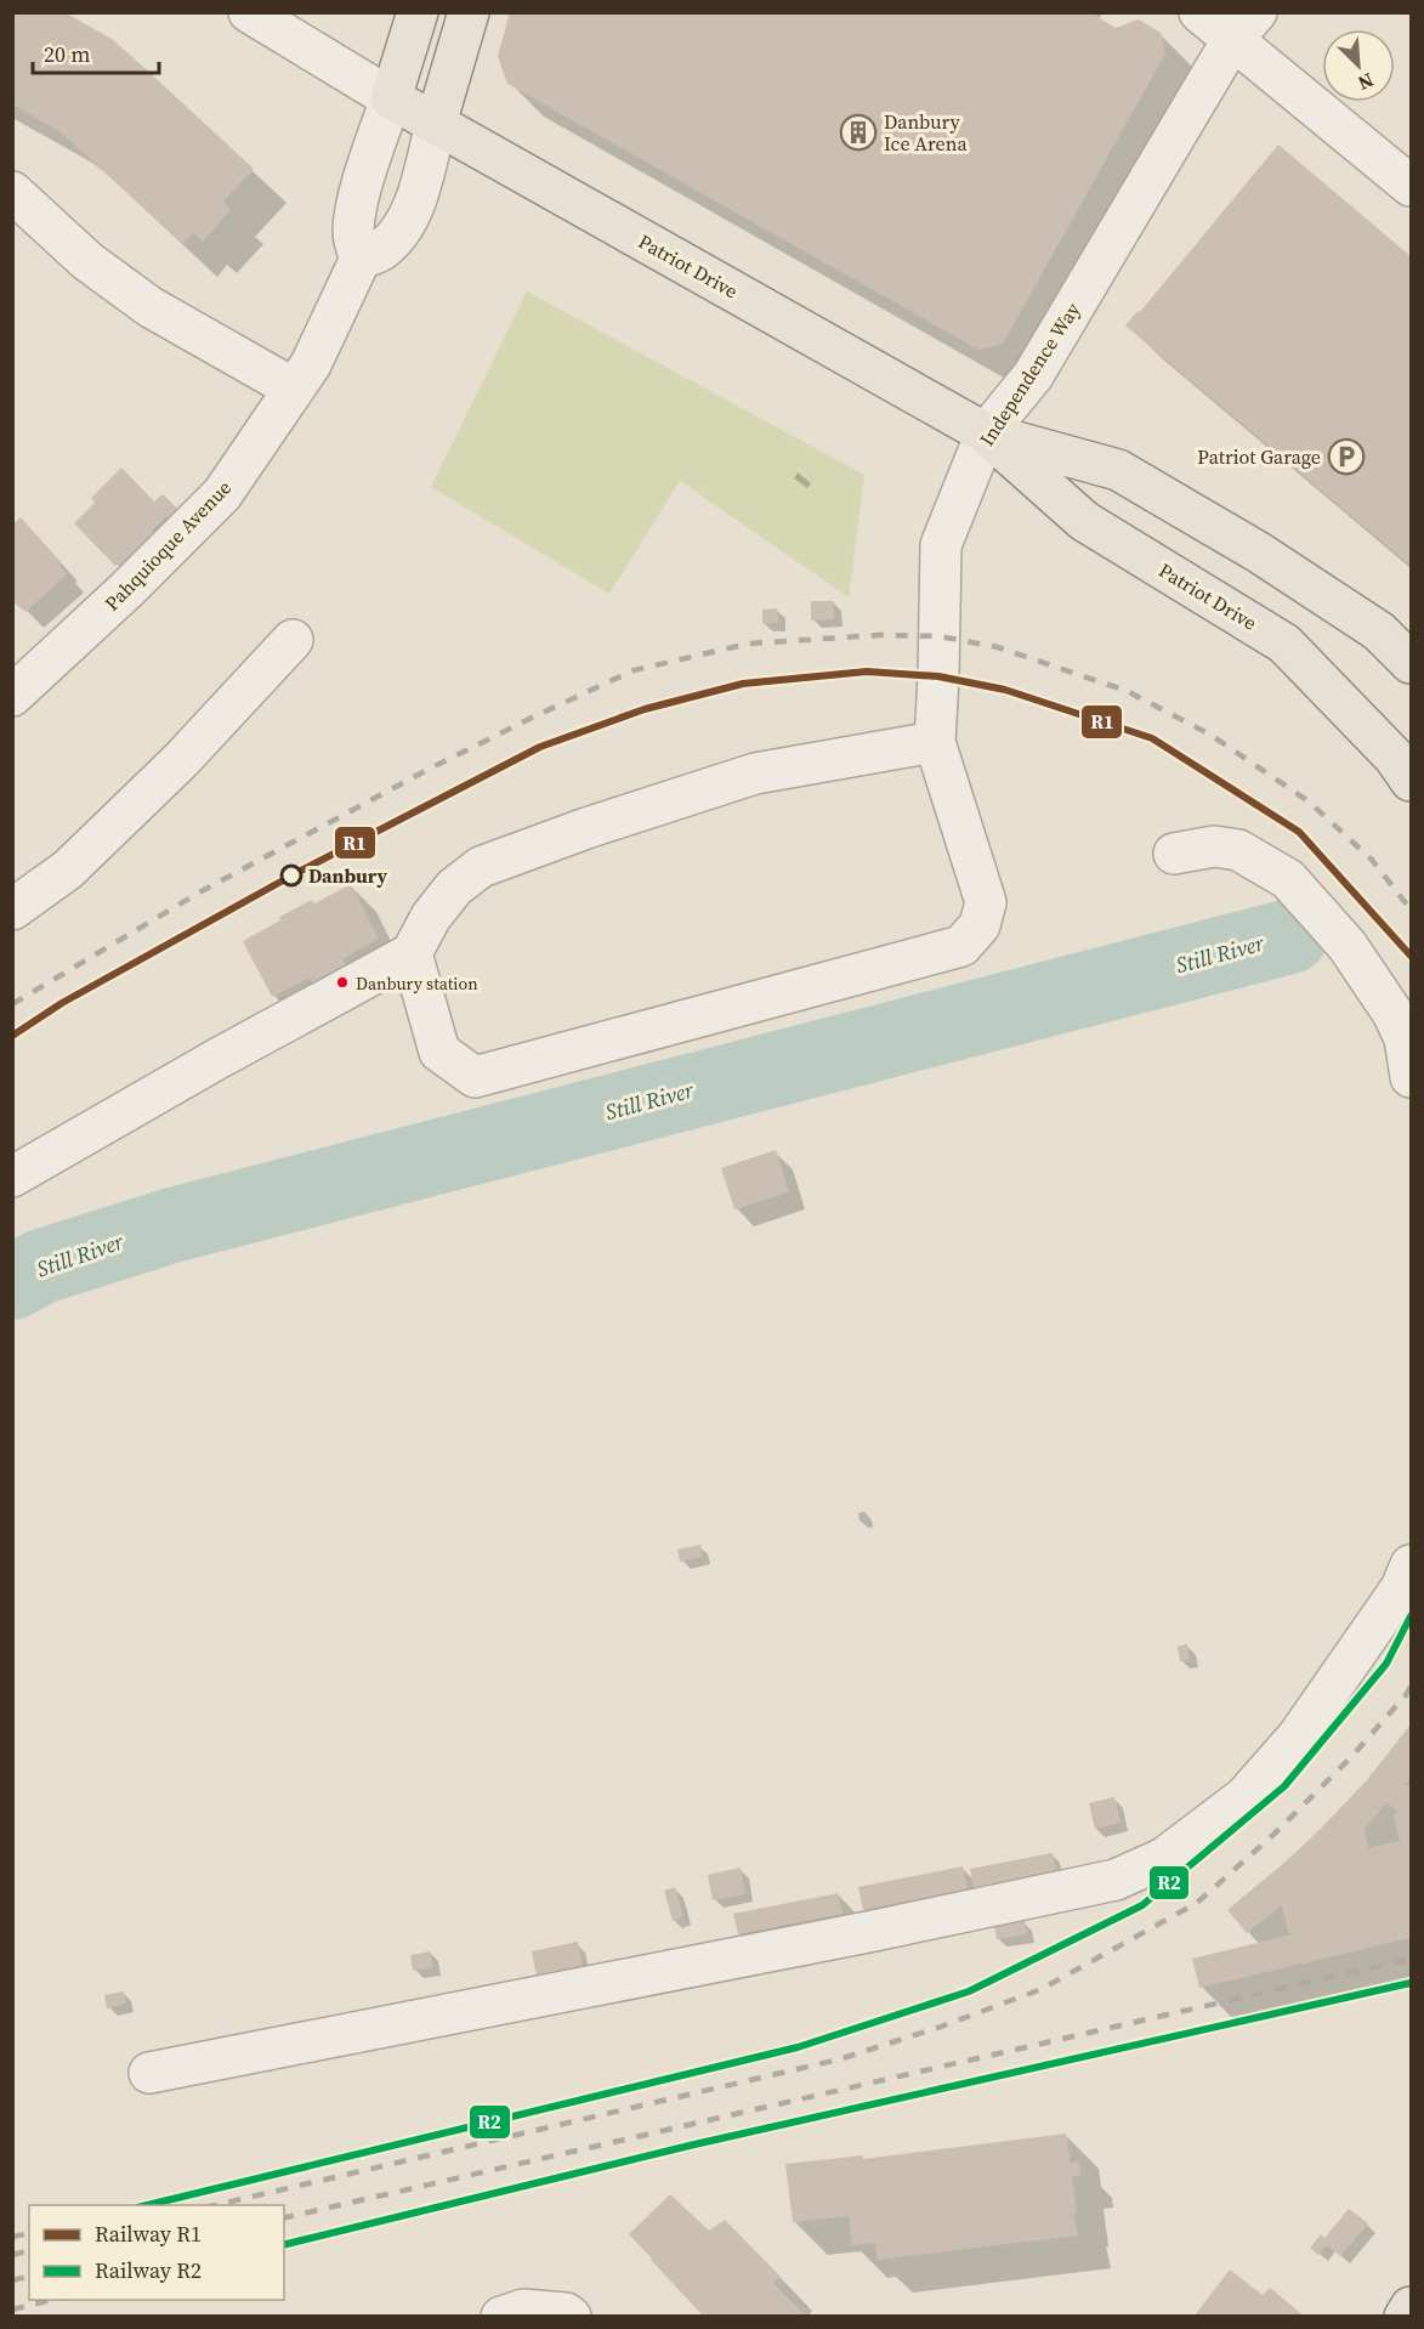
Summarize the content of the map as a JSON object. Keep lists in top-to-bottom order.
{
  "streets": {
    "main road": ["Patriot Drive"],
    "street": ["Independence Way", "Pahquioque Avenue"]
  },
  "crossings": [
    ["Patriot Drive", "Independence Way"]
  ],
  "water": ["Still River"],
  "places": {
    "building": ["Danbury Ice Arena"],
    "parking": ["Patriot Garage"],
    "other": ["Danbury", "Danbury station"]
  },
  "lines": ["rail line R1", "rail line R2"],
  "legend": ["Railway R1", "Railway R2"],
  "scale_bar": "20 m",
  "north": "bottom right"
}
